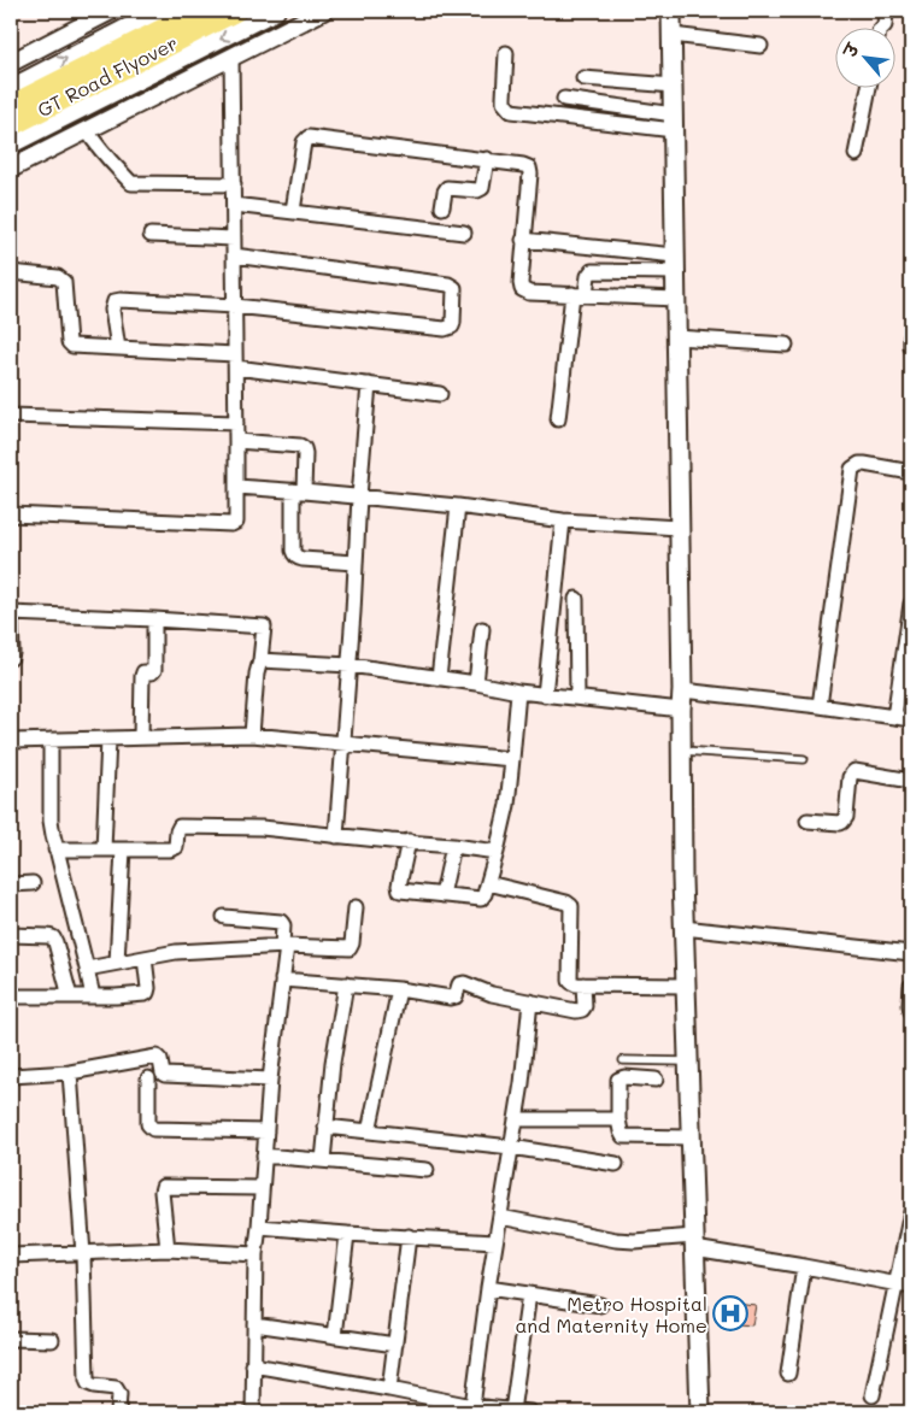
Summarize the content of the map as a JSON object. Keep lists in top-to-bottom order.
{
  "streets": {
    "highway": ["GT Road Flyover"]
  },
  "places": {
    "hospital": ["Metro Hospital and Maternity Home"]
  },
  "north": "top left"
}
